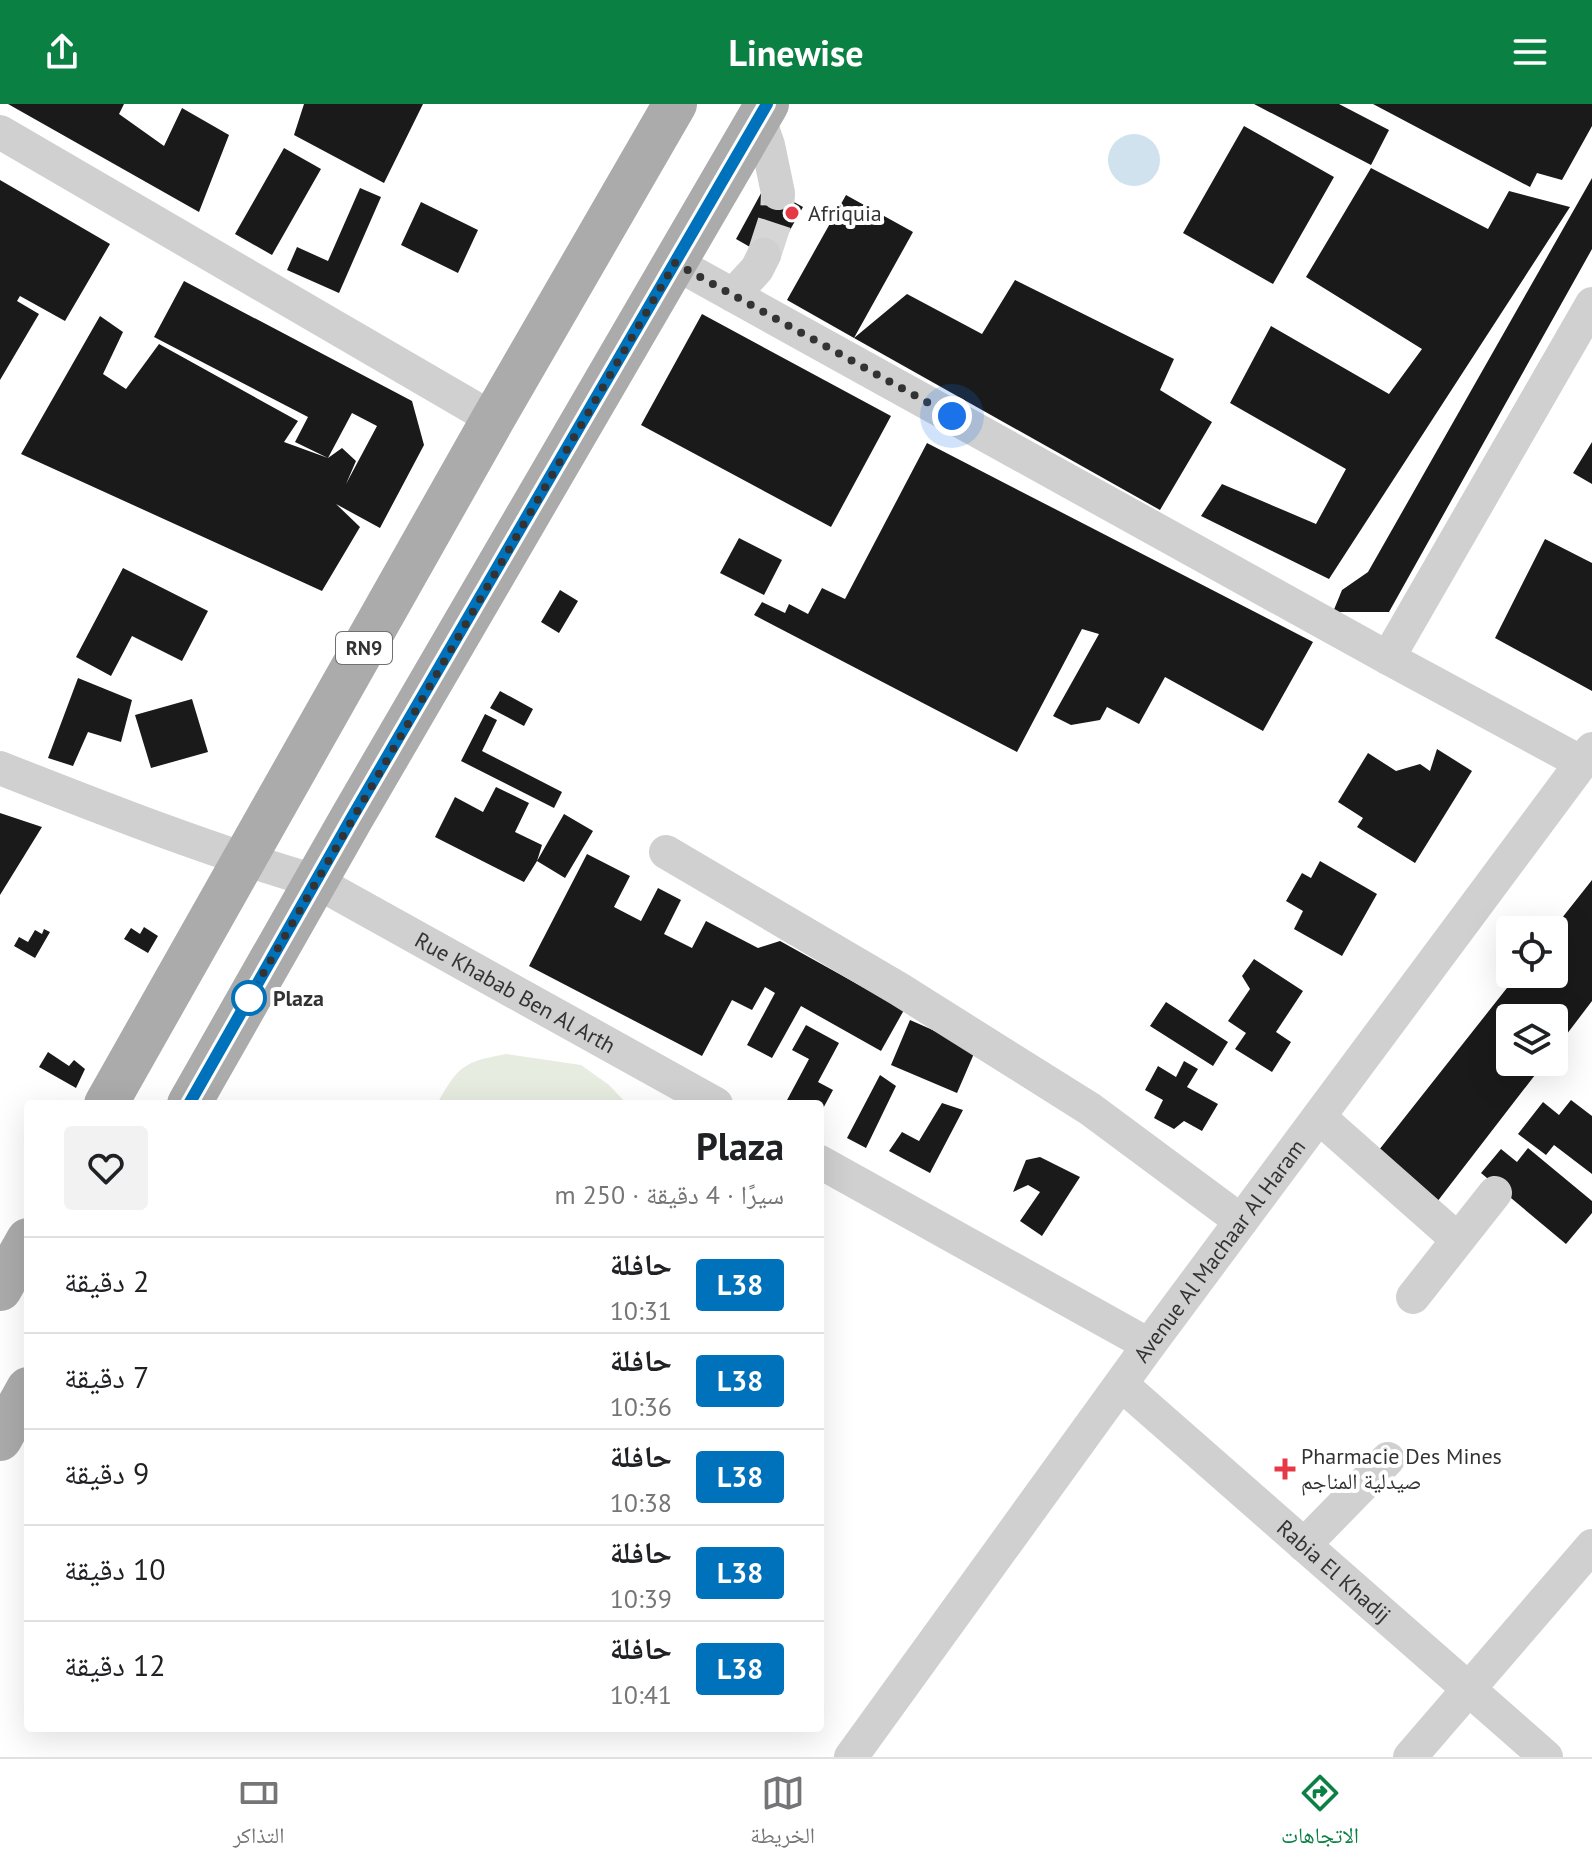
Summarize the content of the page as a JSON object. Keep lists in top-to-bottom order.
{
  "streets": {
    "main road": ["RN9"],
    "street": ["Rue Khabab Ben Al Arth", "Avenue Al Machaar Al Haram", "Rabia El Khadij"]
  },
  "crossings": [
    ["RN9", "Rue Khabab Ben Al Arth"],
    ["Avenue Al Machaar Al Haram", "Rabia El Khadij"]
  ],
  "places": {
    "other": ["Afriquia", "Plaza"],
    "health": ["Pharmacie Des Mines صيدلية المناجم"]
  },
  "lines": ["bus line L38"],
  "page": {
    "header": "Linewise",
    "heading": ["Plaza", "سيرًا · 4 دقيقة · 250 m"],
    "list": [
      {
        "mark": "L38",
        "name": "حافلة",
        "note": "10:31",
        "value": "2 دقيقة"
      },
      {
        "mark": "L38",
        "name": "حافلة",
        "note": "10:36",
        "value": "7 دقيقة"
      },
      {
        "mark": "L38",
        "name": "حافلة",
        "note": "10:38",
        "value": "9 دقيقة"
      },
      {
        "mark": "L38",
        "name": "حافلة",
        "note": "10:39",
        "value": "10 دقيقة"
      },
      {
        "mark": "L38",
        "name": "حافلة",
        "note": "10:41",
        "value": "12 دقيقة"
      }
    ],
    "tabs": ["الاتجاهات", "الخريطة", "التذاكر"]
  }
}
